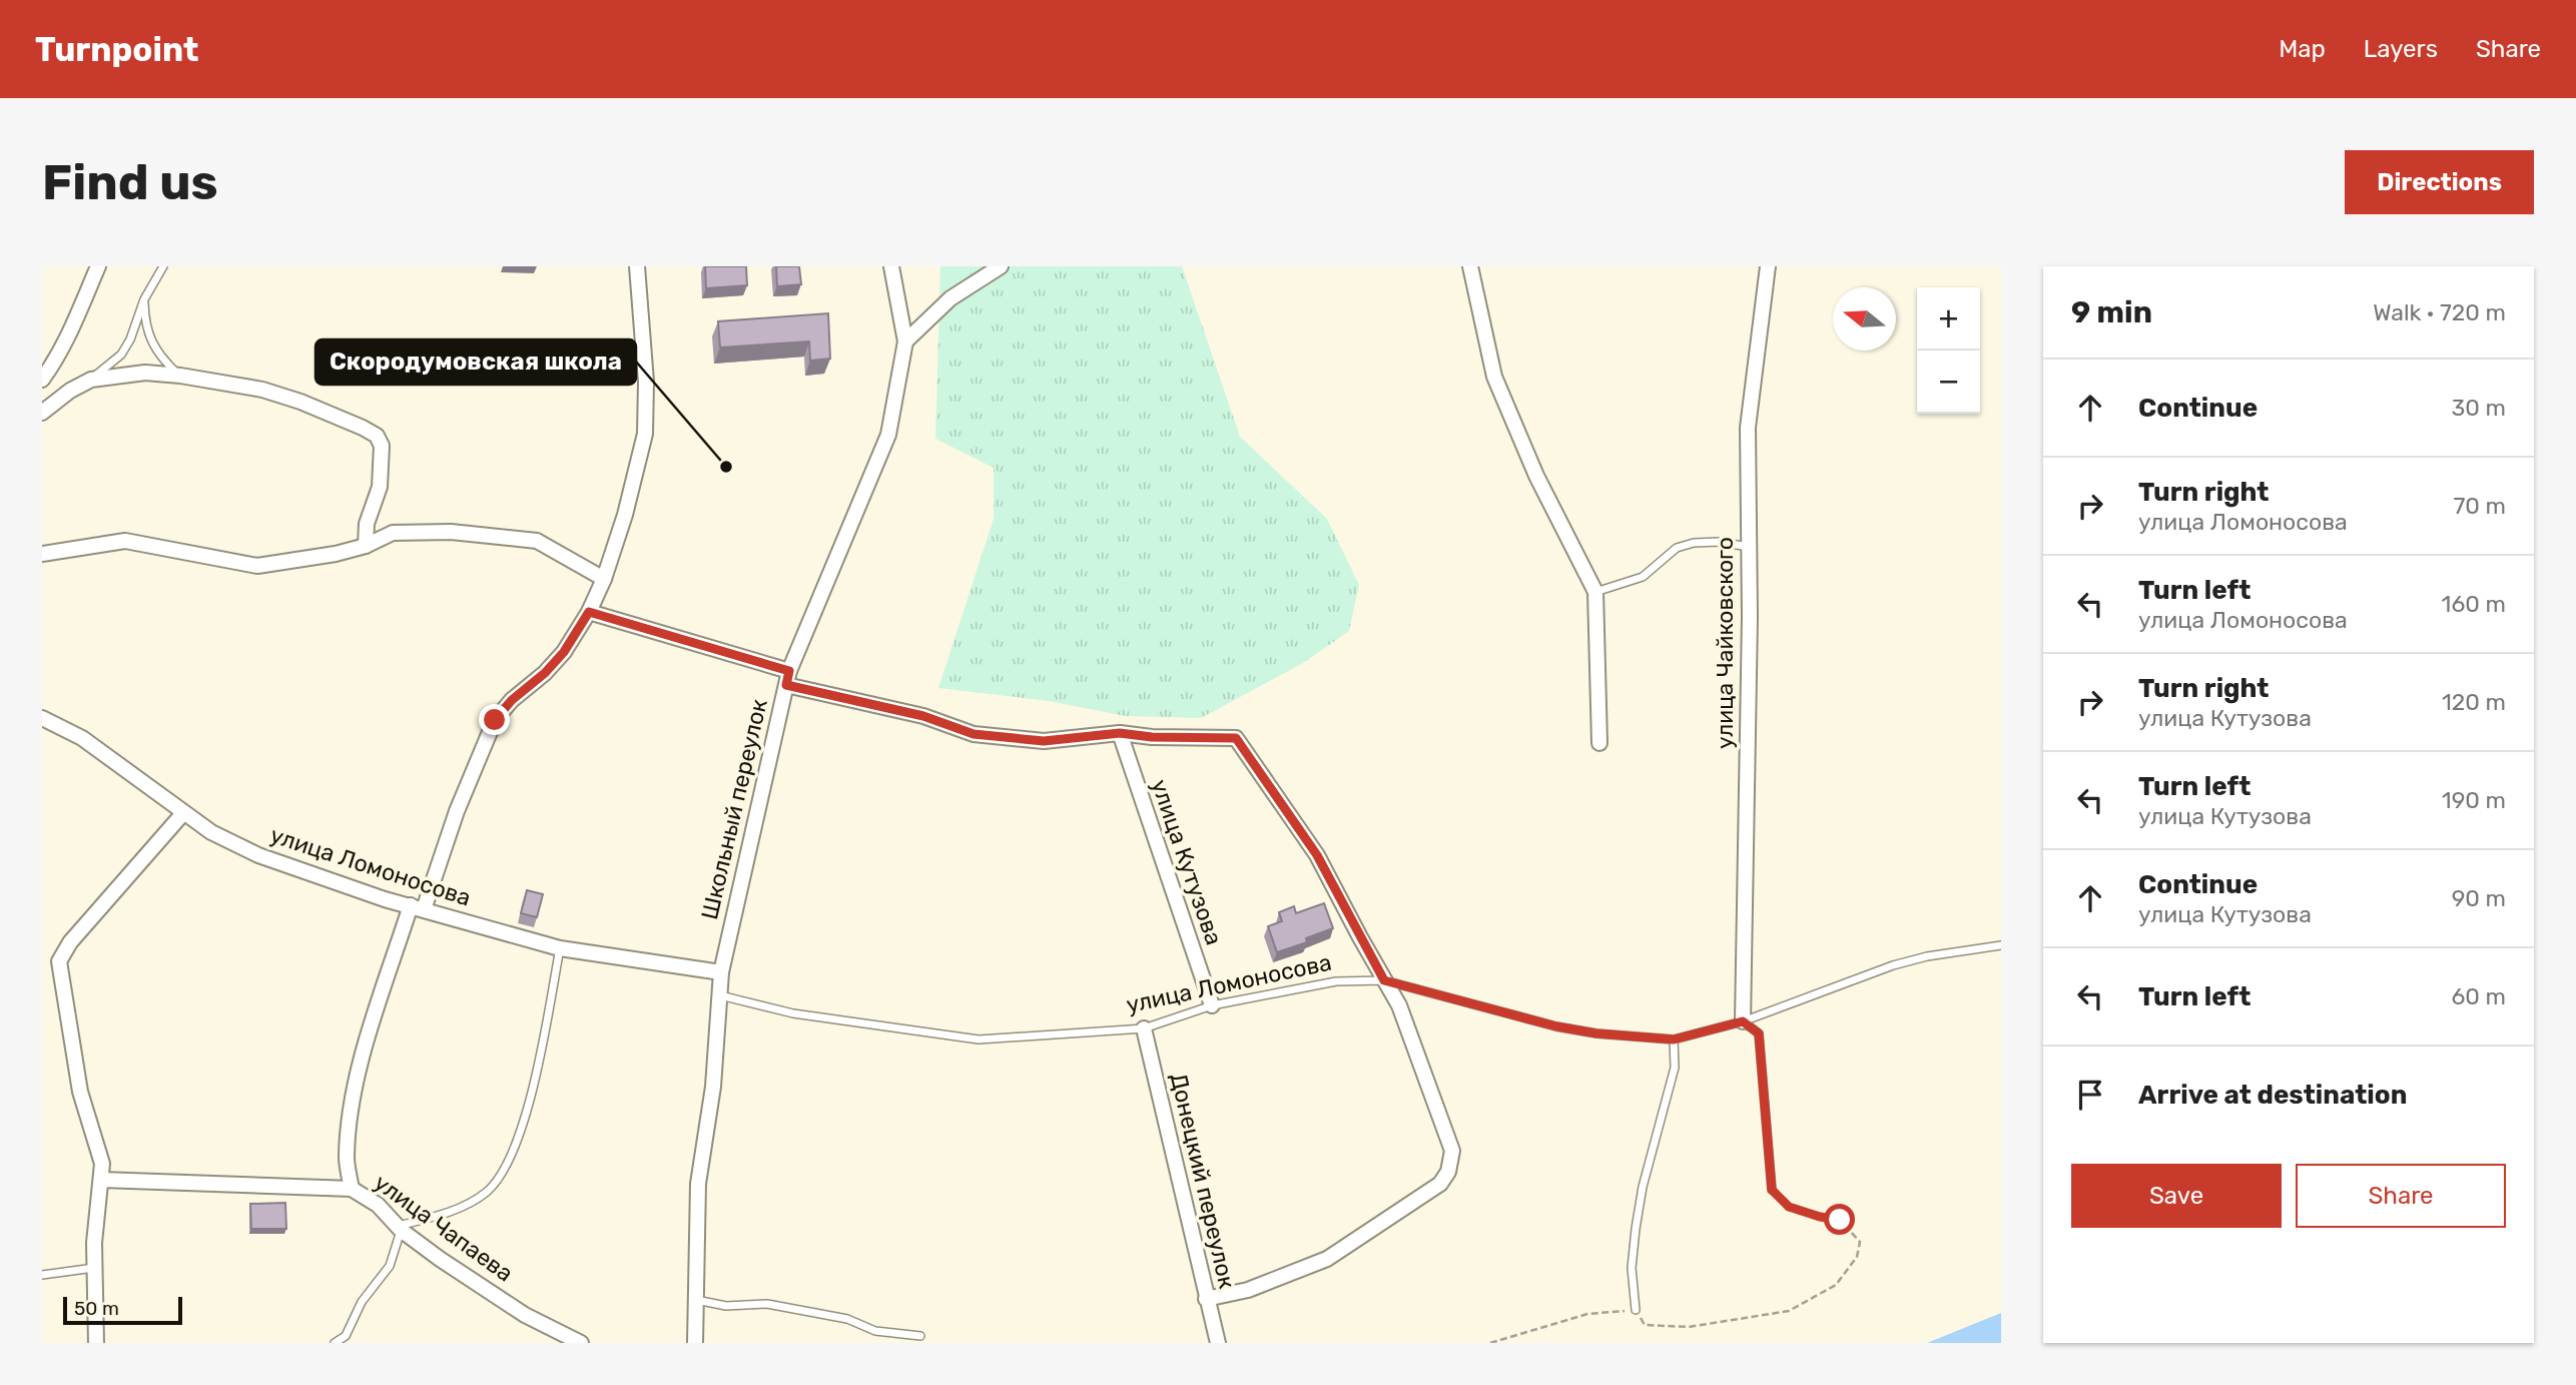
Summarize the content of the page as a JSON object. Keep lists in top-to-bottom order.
{
  "streets": {
    "street": [
      "улица Чайковского",
      "Школьный переулок",
      "улица Кутузова",
      "улица Ломоносова",
      "Донецкий переулок",
      "улица Чапаева"
    ]
  },
  "crossings": [
    ["улица Чайковского", "улица Ломоносова"],
    ["Школьный переулок", "улица Ломоносова"],
    ["улица Кутузова", "улица Ломоносова"],
    ["улица Ломоносова", "Донецкий переулок"]
  ],
  "places": ["Скородумовская школа"],
  "scale_bar": "50 m",
  "north": "left",
  "page": {
    "header": "Turnpoint",
    "nav": ["Map", "Layers", "Share"],
    "buttons": [
      "Directions",
      ["Save", "Share"]
    ],
    "title": "Find us",
    "heading": ["9 min", "Walk · 720 m"],
    "map_buttons": ["+", "−"],
    "list": [
      ["Continue", "30 m"],
      ["Turn right", "улица Ломоносова", "70 m"],
      ["Turn left", "улица Ломоносова", "160 m"],
      ["Turn right", "улица Кутузова", "120 m"],
      ["Turn left", "улица Кутузова", "190 m"],
      ["Continue", "улица Кутузова", "90 m"],
      ["Turn left", "60 m"],
      "Arrive at destination"
    ],
    "scale": "50 m"
  }
}
